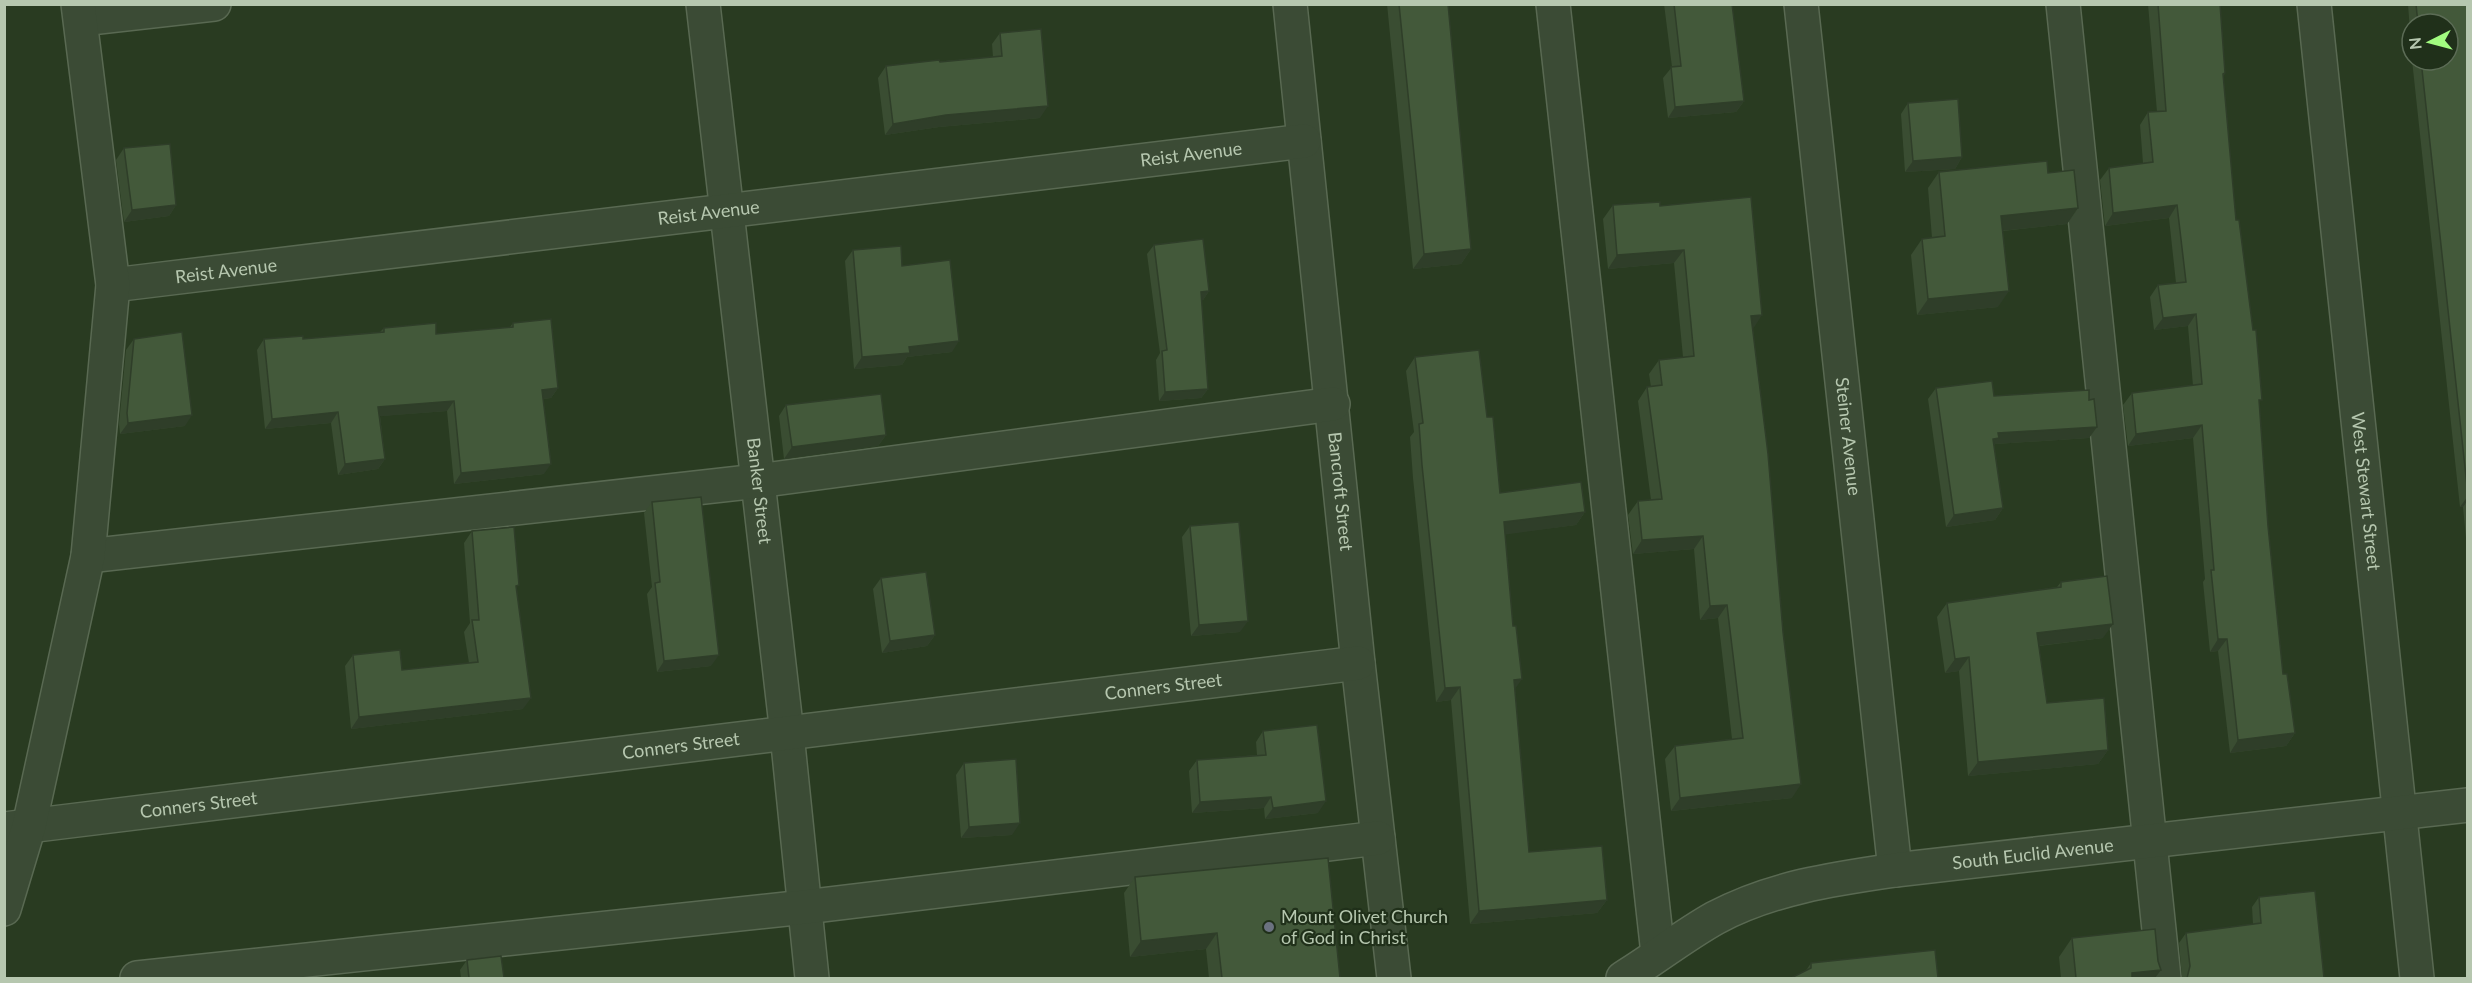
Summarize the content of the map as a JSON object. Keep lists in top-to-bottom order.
{
  "streets": {
    "street": [
      "Reist Avenue",
      "Steiner Avenue",
      "Banker Street",
      "West Stewart Street",
      "Bancroft Street",
      "Conners Street",
      "South Euclid Avenue"
    ]
  },
  "crossings": [
    ["Reist Avenue", "Banker Street"],
    ["Reist Avenue", "Bancroft Street"],
    ["Steiner Avenue", "South Euclid Avenue"],
    ["Banker Street", "Conners Street"],
    ["West Stewart Street", "South Euclid Avenue"],
    ["Bancroft Street", "Conners Street"]
  ],
  "places": ["Mount Olivet Church of God in Christ"],
  "north": "left"
}
